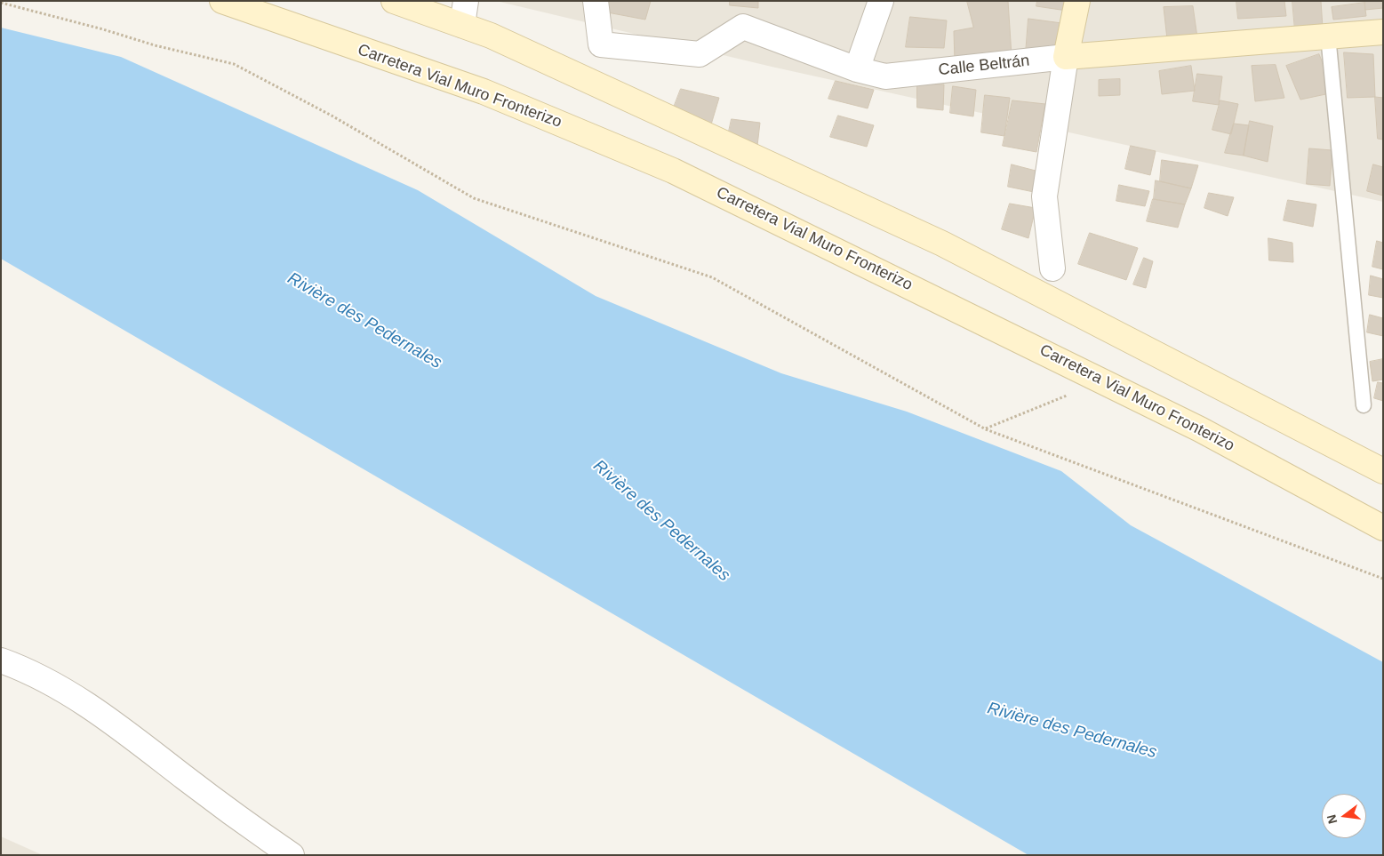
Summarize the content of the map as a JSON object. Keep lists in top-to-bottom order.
{
  "streets": {
    "street": ["Calle Beltrán", "Carretera Vial Muro Fronterizo"]
  },
  "water": ["Rivière des Pedernales"],
  "north": "left"
}
